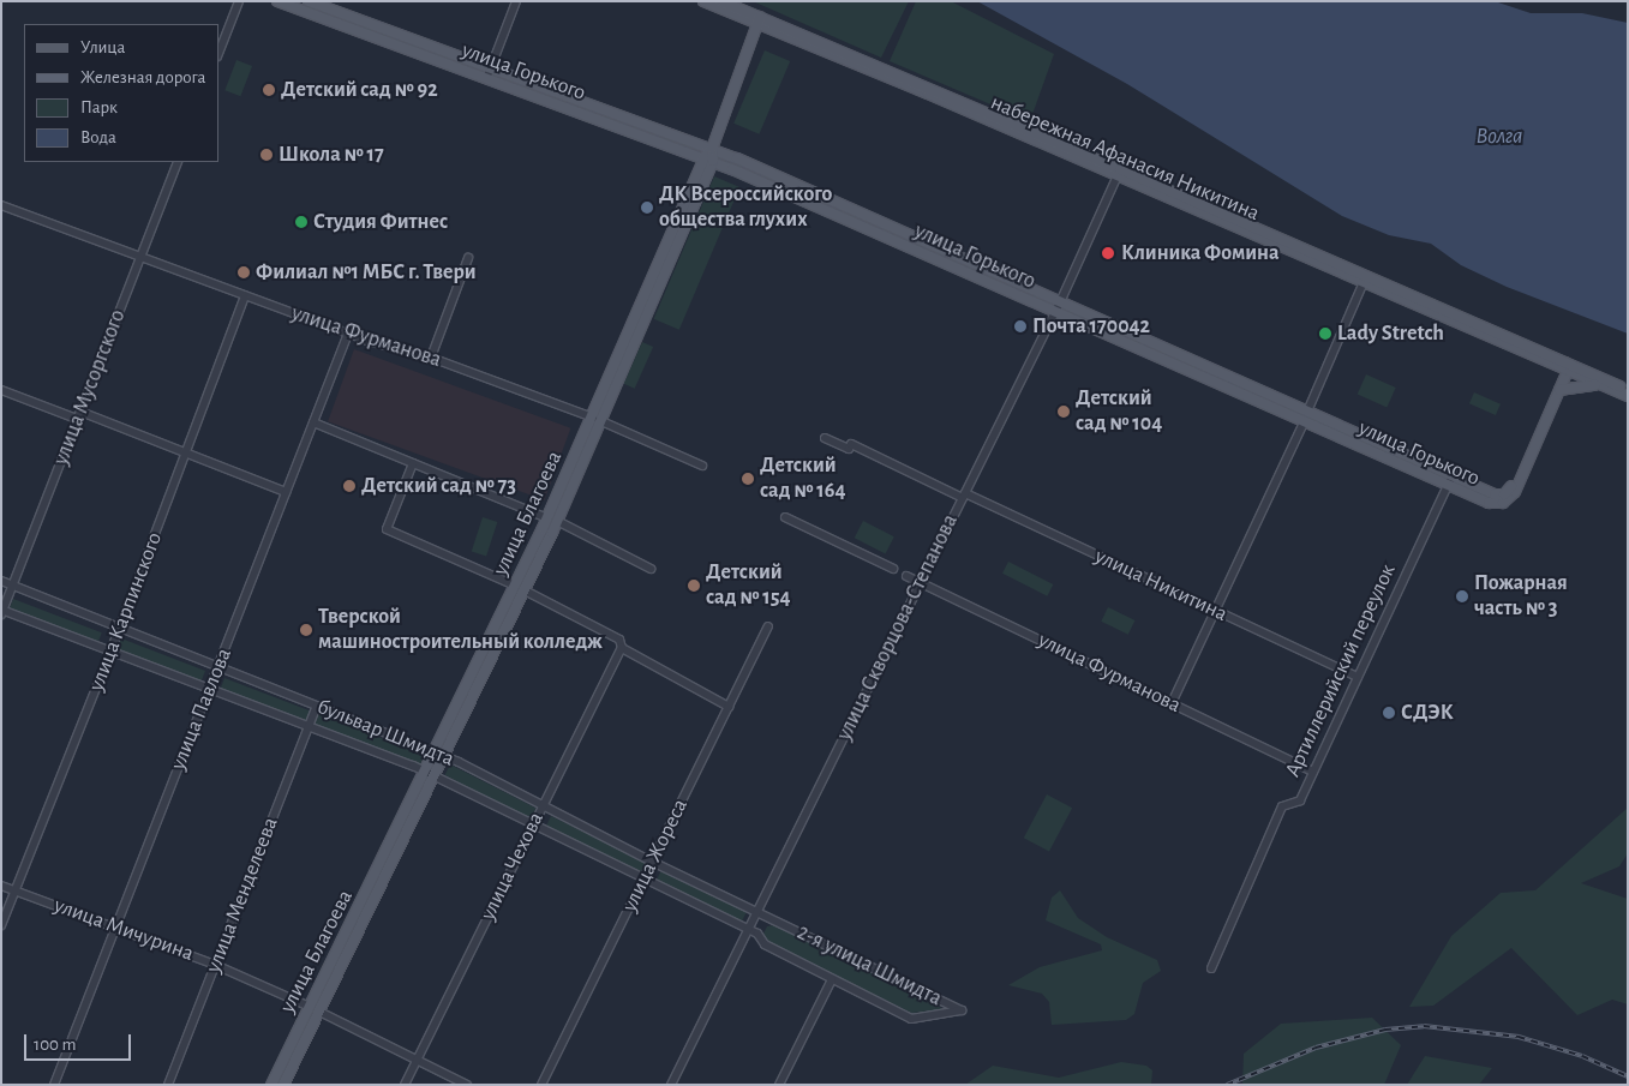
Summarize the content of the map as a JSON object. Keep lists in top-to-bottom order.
{
  "streets": {
    "main road": ["улица Горького", "набережная Афанасия Никитина", "улица Благоева"],
    "street": [
      "улица Фурманова",
      "улица Мусоргского",
      "улица Никитина",
      "улица Карпинского",
      "улица Скворцова-Степанова",
      "Артиллерийский переулок",
      "улица Павлова",
      "бульвар Шмидта",
      "улица Жореса",
      "улица Чехова",
      "улица Менделеева",
      "улица Мичурина",
      "2-я улица Шмидта"
    ]
  },
  "crossings": [
    ["улица Горького", "набережная Афанасия Никитина"],
    ["улица Горького", "улица Благоева"],
    ["улица Горького", "улица Скворцова-Степанова"],
    ["улица Горького", "Артиллерийский переулок"],
    ["набережная Афанасия Никитина", "улица Благоева"],
    ["набережная Афанасия Никитина", "улица Скворцова-Степанова"],
    ["улица Фурманова", "улица Мусоргского"],
    ["улица Фурманова", "улица Благоева"],
    ["улица Фурманова", "улица Карпинского"],
    ["улица Фурманова", "улица Скворцова-Степанова"],
    ["улица Фурманова", "Артиллерийский переулок"],
    ["улица Фурманова", "улица Павлова"],
    ["улица Мусоргского", "бульвар Шмидта"],
    ["улица Благоева", "бульвар Шмидта"],
    ["улица Благоева", "улица Мичурина"],
    ["улица Никитина", "улица Скворцова-Степанова"],
    ["улица Никитина", "Артиллерийский переулок"],
    ["улица Карпинского", "бульвар Шмидта"],
    ["улица Карпинского", "улица Мичурина"],
    ["улица Скворцова-Степанова", "бульвар Шмидта"],
    ["улица Скворцова-Степанова", "2-я улица Шмидта"],
    ["улица Павлова", "бульвар Шмидта"],
    ["улица Павлова", "улица Мичурина"],
    ["бульвар Шмидта", "улица Жореса"],
    ["бульвар Шмидта", "улица Чехова"],
    ["бульвар Шмидта", "улица Менделеева"],
    ["бульвар Шмидта", "2-я улица Шмидта"],
    ["улица Менделеева", "улица Мичурина"]
  ],
  "water": ["Волга"],
  "places": [
    "Детский сад № 92",
    "Школа № 17",
    "ДК Всероссийского общества глухих",
    "Студия Фитнес",
    "Клиника Фомина",
    "Филиал №1 МБС г. Твери",
    "Почта 170042",
    "Lady Stretch",
    "Детский сад № 104",
    "Детский сад № 164",
    "Детский сад № 73",
    "Детский сад № 154",
    "Пожарная часть № 3",
    "Тверской машиностроительный колледж",
    "СДЭК"
  ],
  "legend": [
    "Улица",
    "Железная дорога",
    "Парк",
    "Вода"
  ],
  "scale_bar": "100 m"
}
